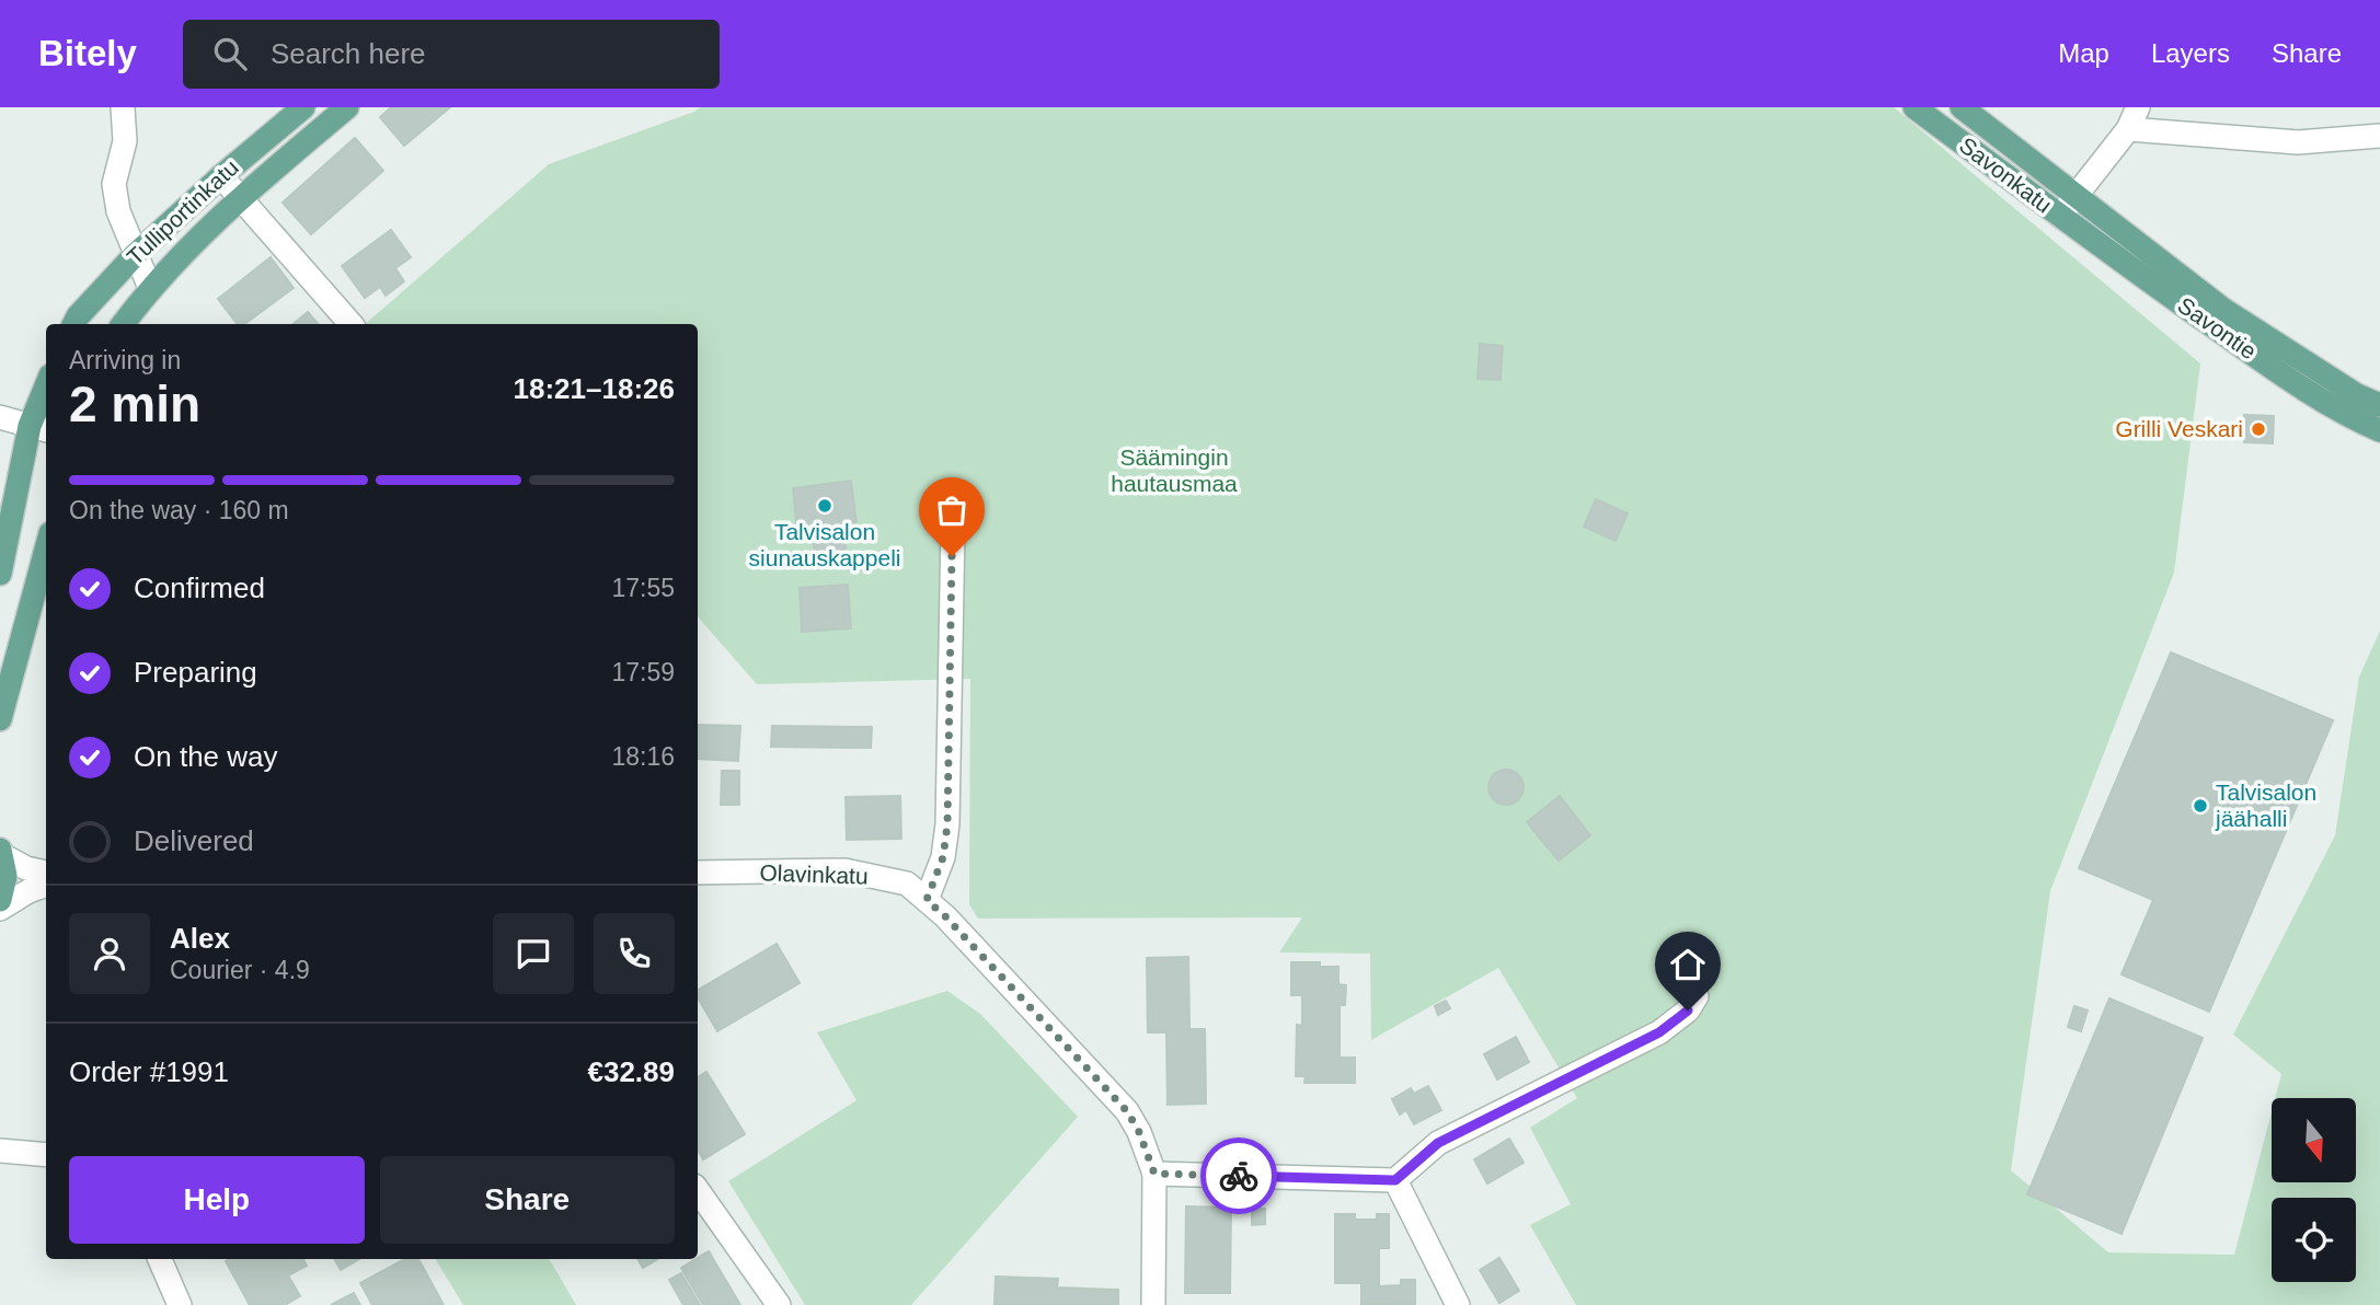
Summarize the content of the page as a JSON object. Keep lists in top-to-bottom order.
{
  "streets": {
    "main road": ["Savonkatu", "Tulliportinkatu", "Savontie"],
    "street": ["Olavinkatu"]
  },
  "crossings": [
    ["Savonkatu", "Savontie"]
  ],
  "parks": ["Säämingin hautausmaa"],
  "places": ["Grilli Veskari", "Talvisalon siunauskappeli", "Talvisalon jäähalli"],
  "north": "bottom",
  "page": {
    "header": "Bitely",
    "search": "Search here",
    "nav": ["Map", "Layers", "Share"],
    "heading": ["2 min", "Arriving in", "18:21–18:26"],
    "panel": [
      "Alex",
      "Courier · 4.9",
      "Order #1991",
      "€32.89"
    ],
    "bar": "On the way · 160 m",
    "list": [
      ["Confirmed", "17:55"],
      ["Preparing", "17:59"],
      ["On the way", "18:16"],
      "Delivered"
    ],
    "buttons": ["Help", "Share"]
  }
}
